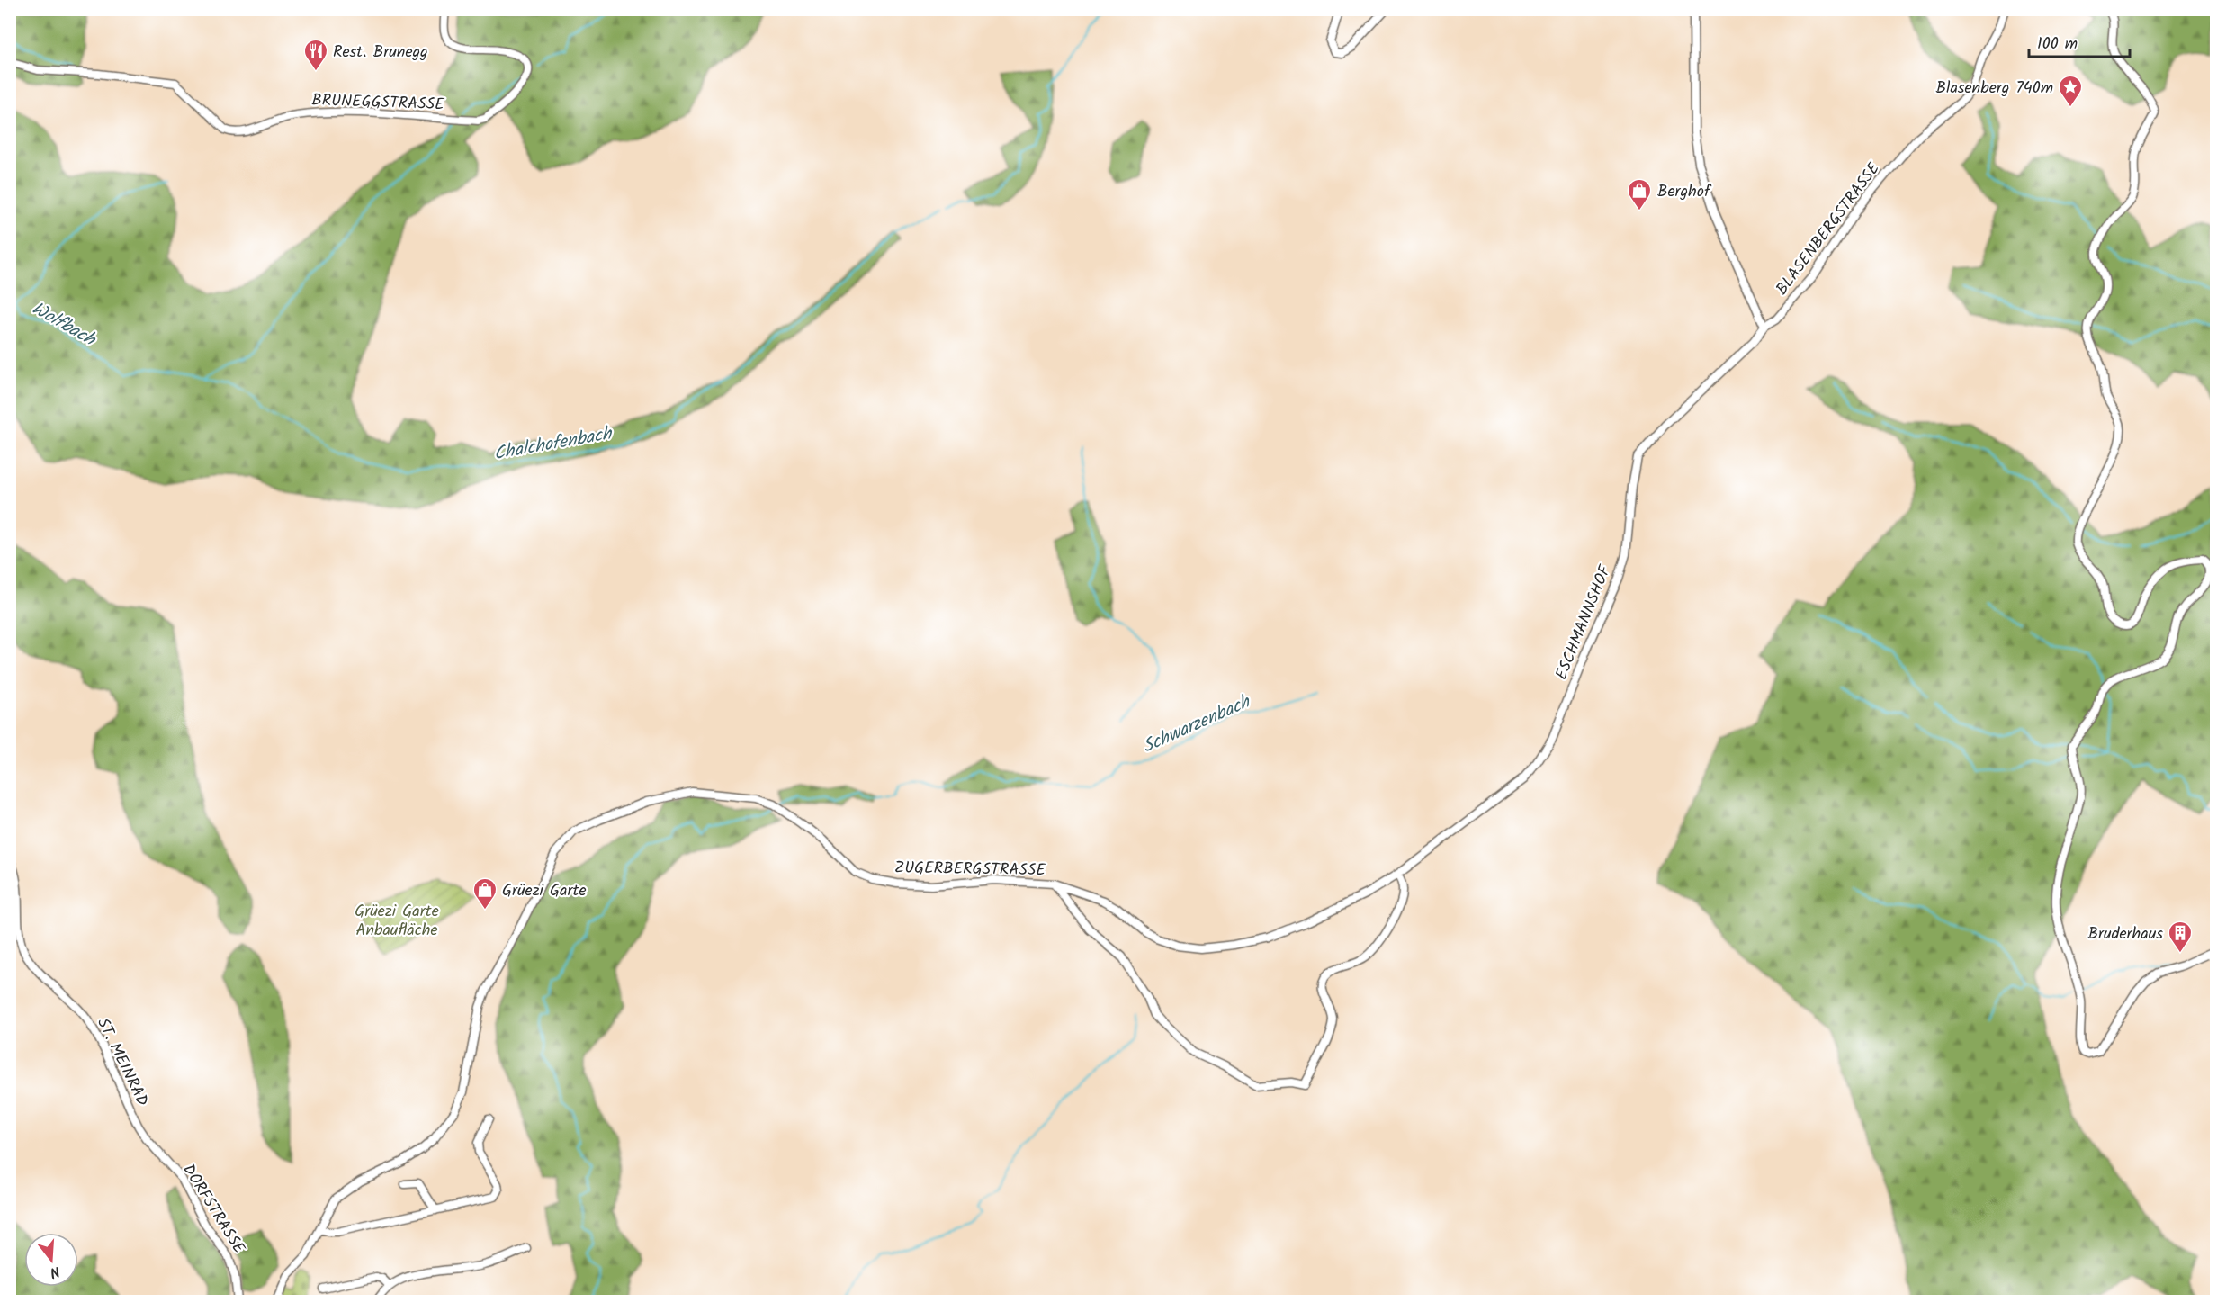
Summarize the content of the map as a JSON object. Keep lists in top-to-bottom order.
{
  "streets": {
    "street": [
      "BRUNEGGSTRASSE",
      "BLASENBERGSTRASSE",
      "ESCHMANNSHOF",
      "ZUGERBERGSTRASSE",
      "ST. MEINRAD",
      "DORFSTRASSE"
    ]
  },
  "crossings": [
    ["BLASENBERGSTRASSE", "ESCHMANNSHOF"],
    ["ESCHMANNSHOF", "ZUGERBERGSTRASSE"],
    ["ST. MEINRAD", "DORFSTRASSE"]
  ],
  "water": ["Wolfbach", "Chalchofenbach", "Schwarzenbach"],
  "parks": ["Grüezi Garte Anbaufläche"],
  "places": {
    "restaurant": ["Rest. Brunegg"],
    "place": ["Blasenberg 740m"],
    "shop": ["Berghof", "Grüezi Garte"],
    "building": ["Bruderhaus"]
  },
  "scale_bar": "100 m",
  "north": "bottom"
}
